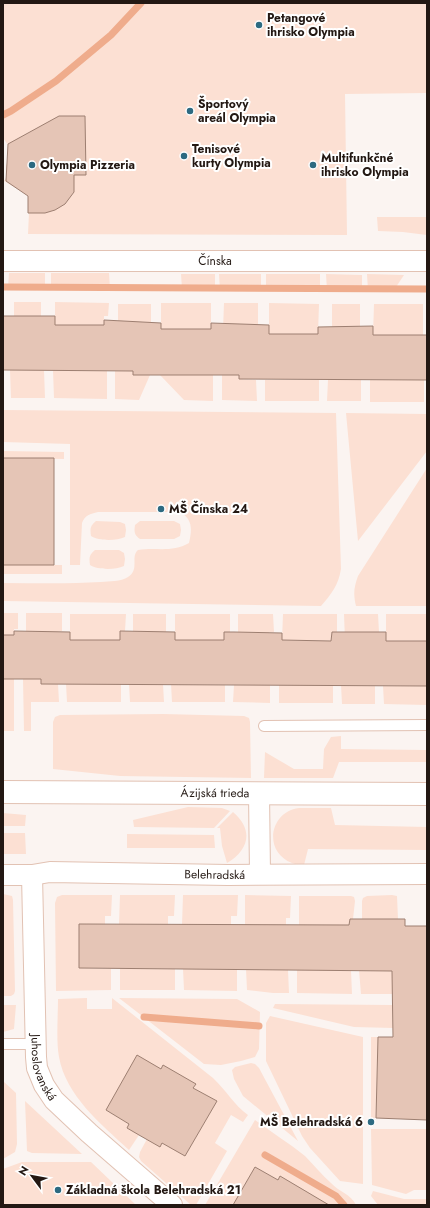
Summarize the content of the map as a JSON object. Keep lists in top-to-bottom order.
{
  "streets": {
    "street": [
      "Čínska",
      "Ázijská trieda",
      "Belehradská",
      "Juhoslovanská"
    ]
  },
  "crossings": [
    ["Belehradská", "Juhoslovanská"]
  ],
  "places": [
    "Petangové ihrisko Olympia",
    "Športový areál Olympia",
    "Tenisové kurty Olympia",
    "Olympia Pizzeria",
    "Multifunkčné ihrisko Olympia",
    "MŠ Čínska 24",
    "MŠ Belehradská 6",
    "Základná škola Belehradská 21"
  ],
  "north": "top left"
}
